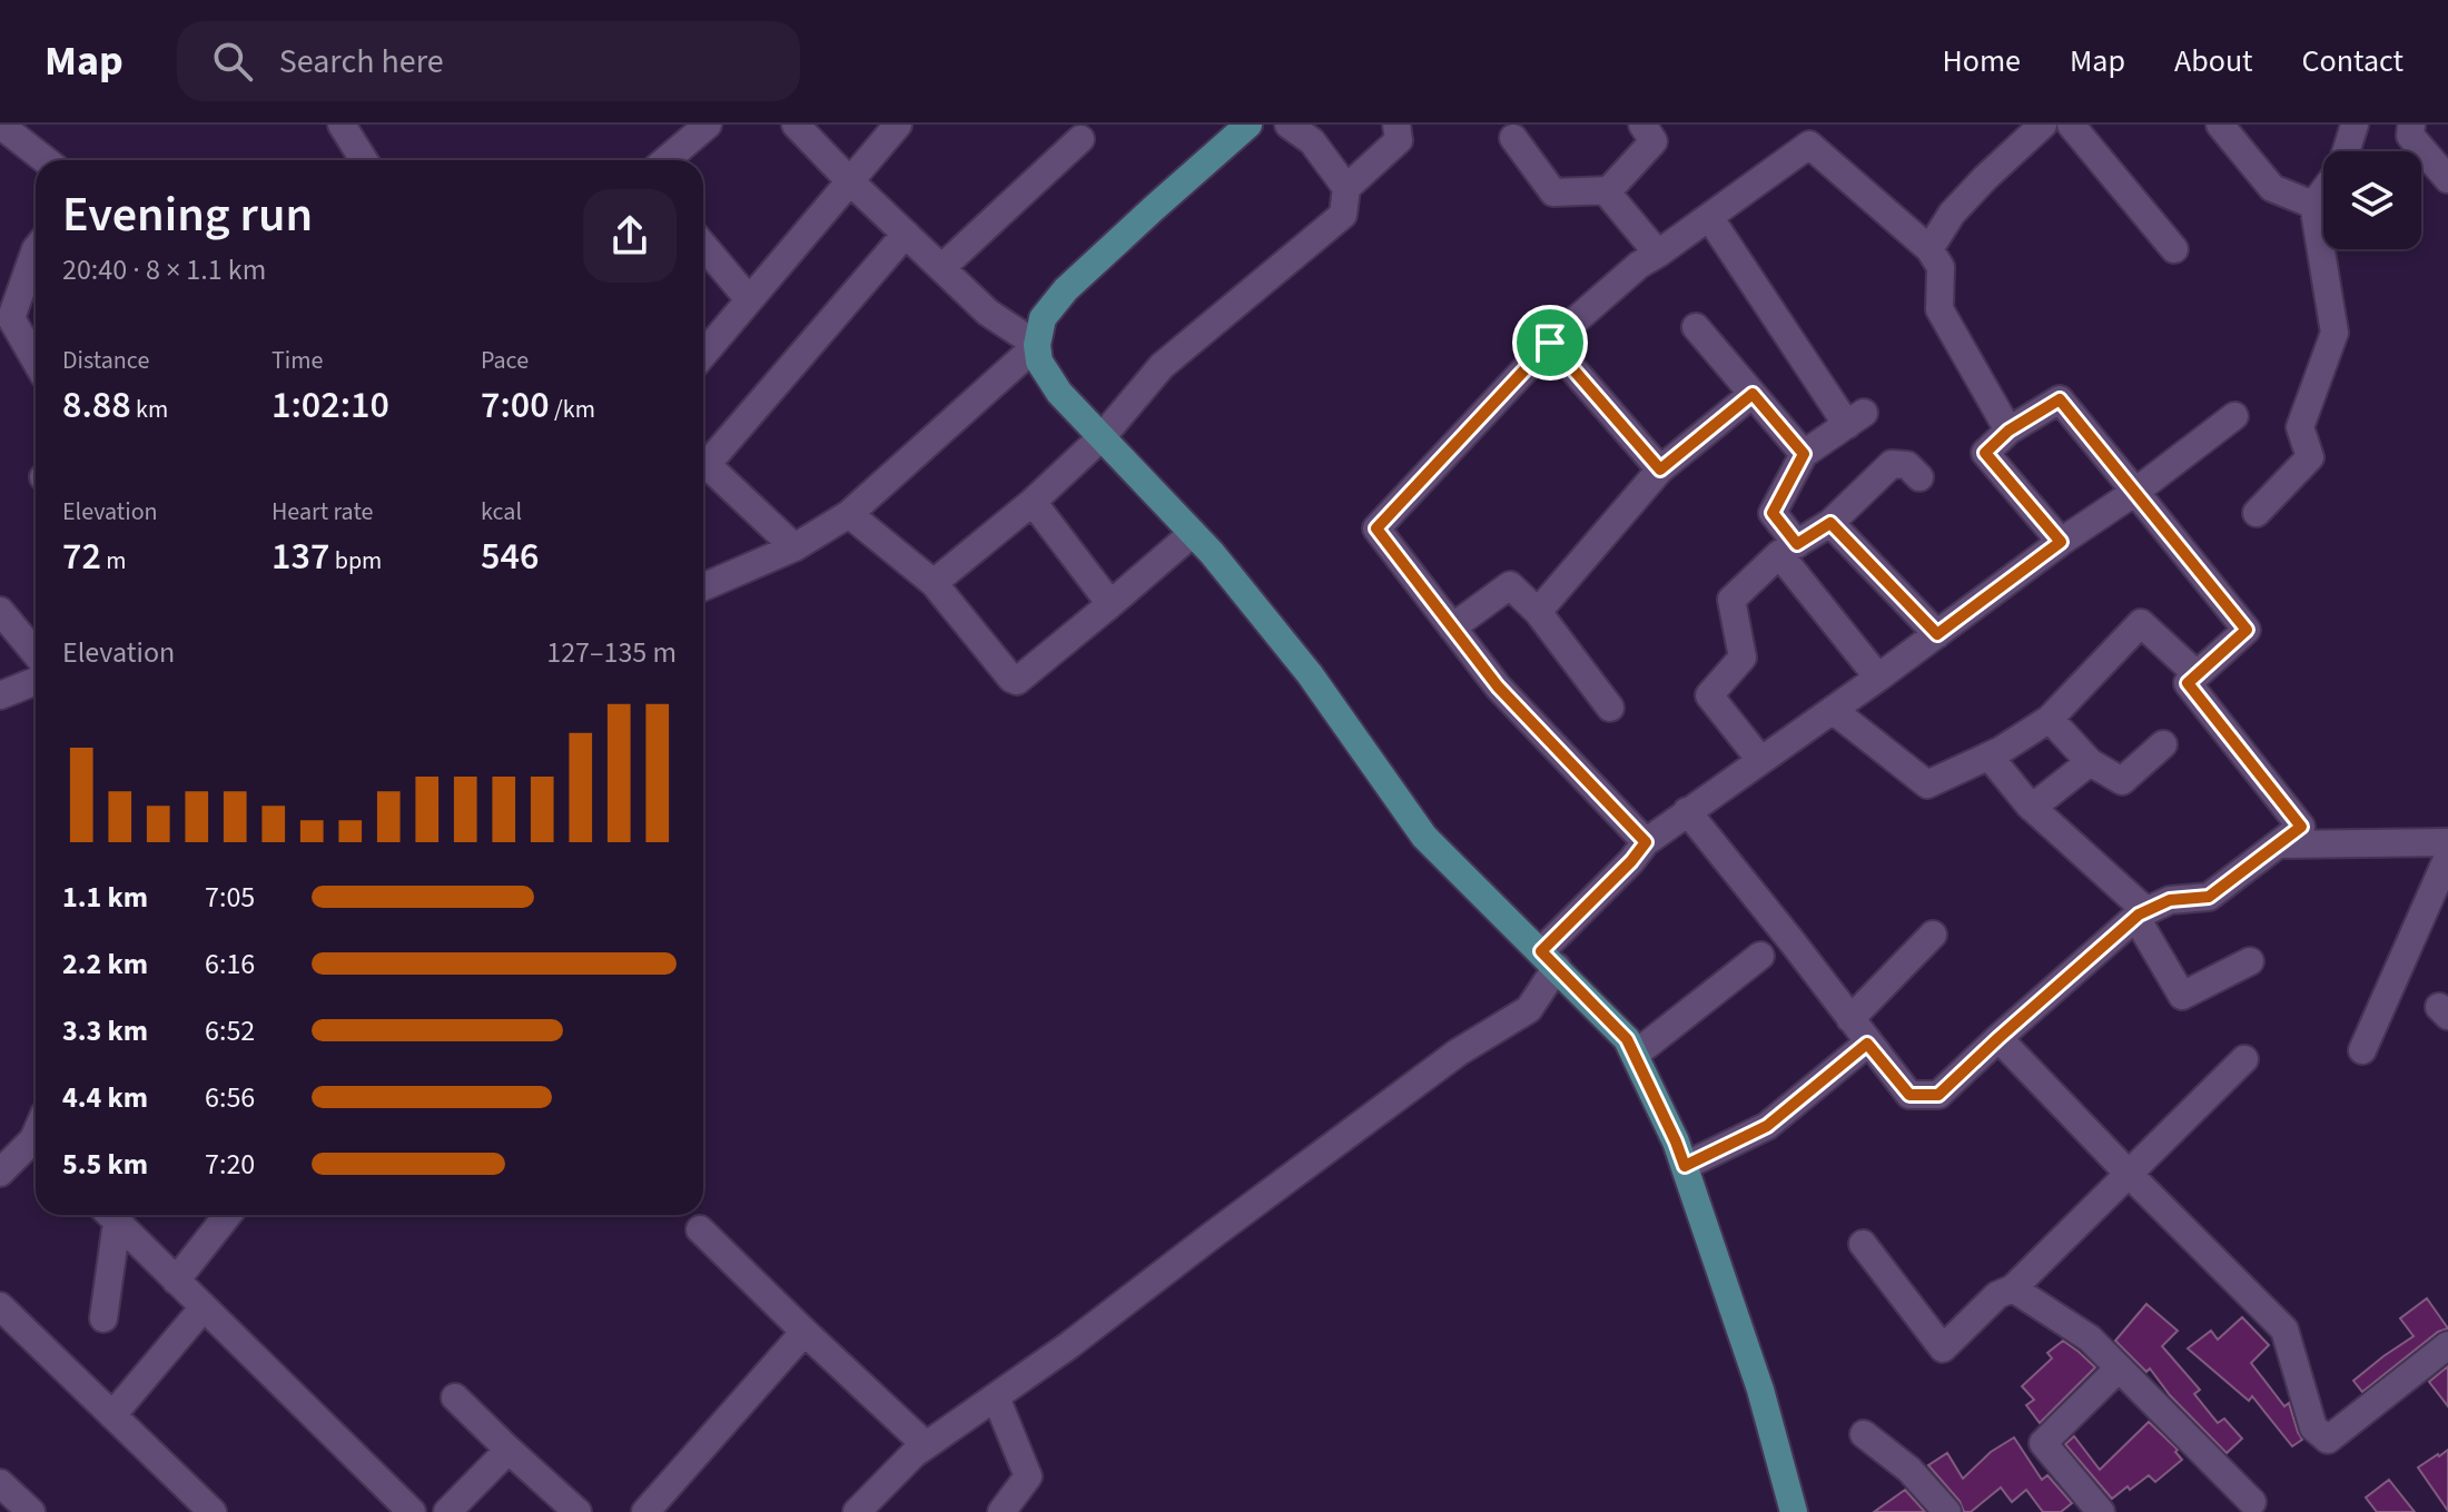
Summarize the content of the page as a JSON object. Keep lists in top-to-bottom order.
{
  "page": {
    "header": "Map",
    "search": "Search here",
    "nav": [
      "Home",
      "Map",
      "About",
      "Contact"
    ],
    "heading": ["Evening run", "20:40 · 8 × 1.1 km"],
    "stats": [
      ["Distance", "8.88 km"],
      ["Time", "1:02:10"],
      ["Pace", "7:00 /km"],
      ["Elevation", "72 m"],
      ["Heart rate", "137 bpm"],
      ["kcal", "546"]
    ],
    "chart": ["Elevation", "127–135 m"],
    "list": [
      {
        "name": "1.1 km",
        "note": "7:05"
      },
      {
        "name": "2.2 km",
        "note": "6:16"
      },
      {
        "name": "3.3 km",
        "note": "6:52"
      },
      {
        "name": "4.4 km",
        "note": "6:56"
      },
      {
        "name": "5.5 km",
        "note": "7:20"
      }
    ]
  }
}
